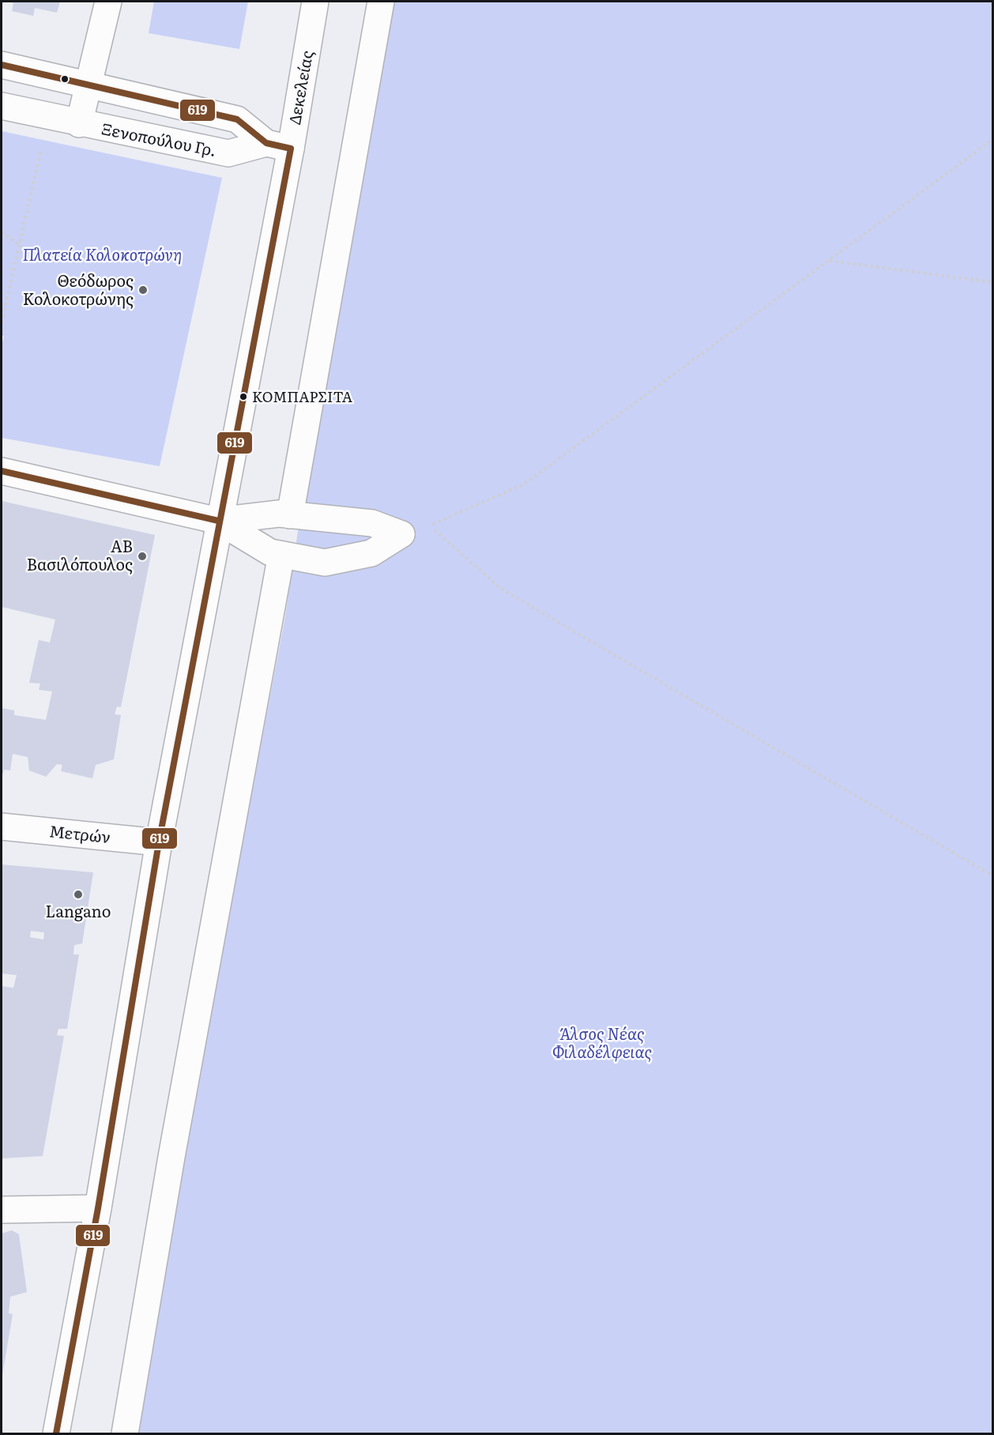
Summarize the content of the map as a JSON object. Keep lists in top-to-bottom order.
{
  "streets": {
    "street": ["Δεκελείας", "Ξενoπούλου Γρ.", "Μετρών"]
  },
  "crossings": [
    ["Δεκελείας", "Μετρών"]
  ],
  "parks": ["Πλατεία Κολοκοτρώνη", "Άλσος Νέας Φιλαδέλφειας"],
  "places": [
    "Θεόδωρος Κολοκοτρώνης",
    "ΚΟΜΠΑΡΣΙΤΑ",
    "ΑΒ Βασιλόπουλος",
    "Langano"
  ],
  "lines": ["transit line 619"]
}
